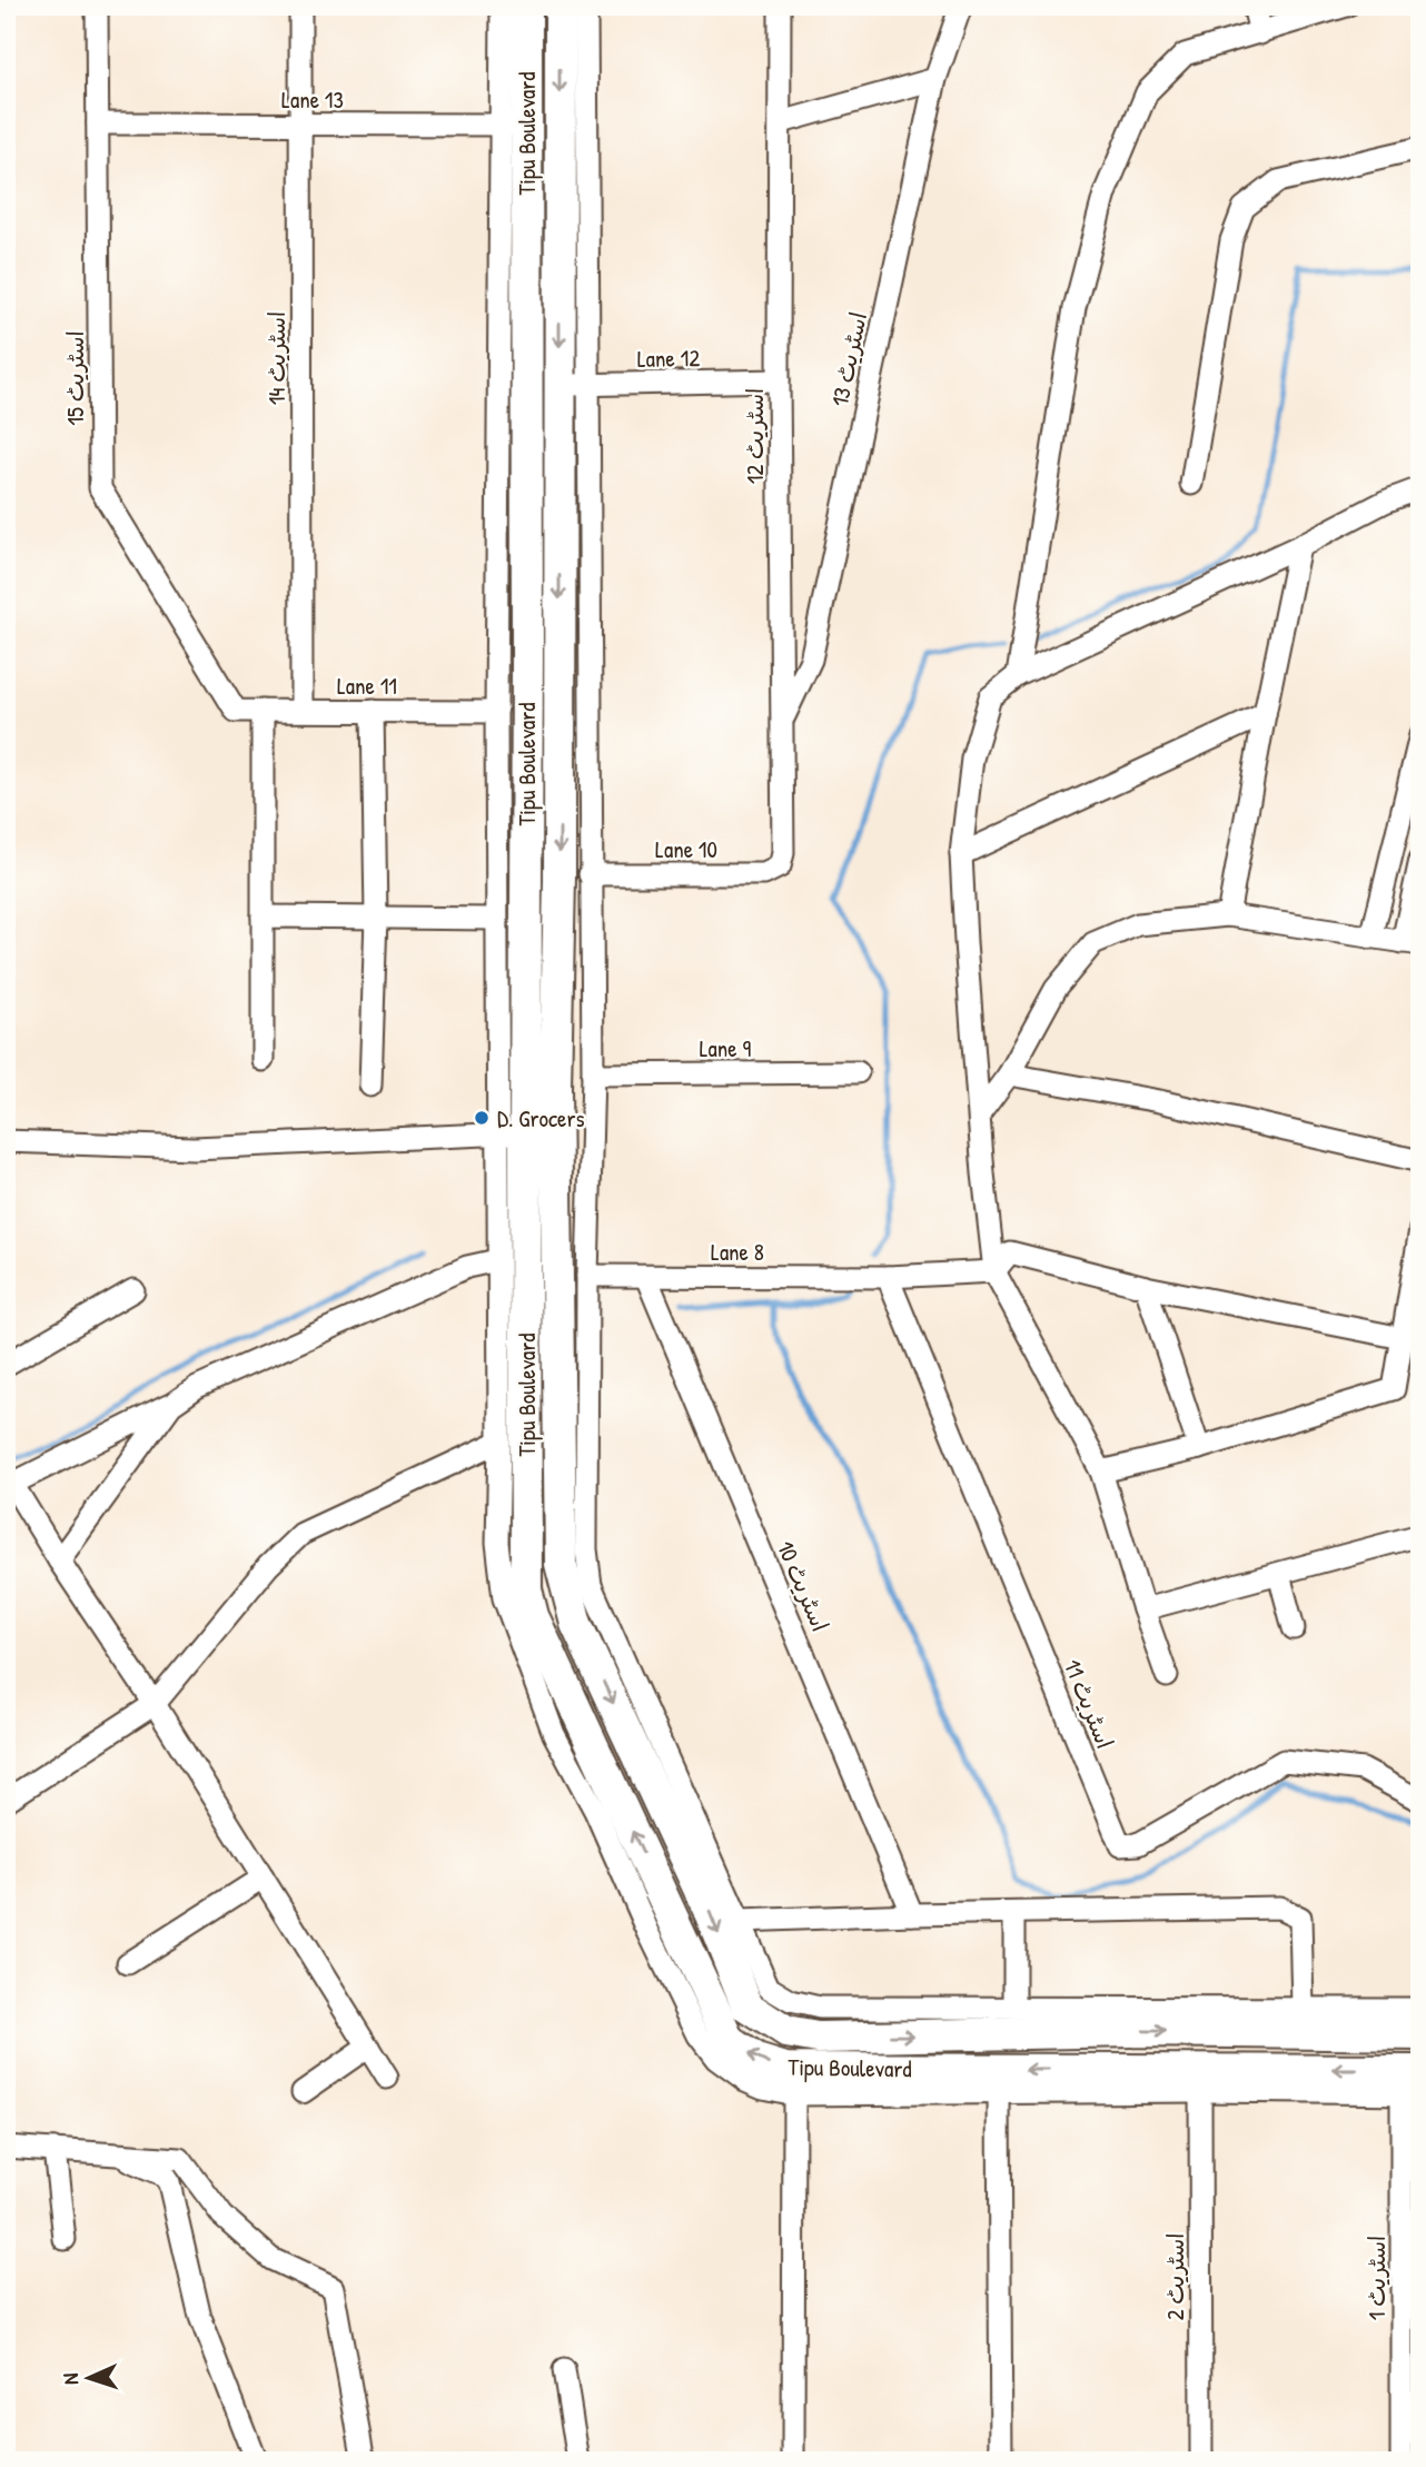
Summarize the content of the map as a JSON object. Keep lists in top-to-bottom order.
{
  "streets": {
    "street": [
      "Lane 13",
      "Tipu Boulevard",
      "اسٹریٹ 14",
      "Lane 12",
      "اسٹریٹ 13",
      "اسٹریٹ 15",
      "اسٹریٹ 12",
      "Lane 11",
      "Lane 10",
      "Lane 9",
      "Lane 8",
      "اسٹریٹ 10",
      "اسٹریٹ 11",
      "اسٹریٹ 2",
      "اسٹریٹ 1"
    ]
  },
  "crossings": [
    ["Lane 13", "Tipu Boulevard"],
    ["Lane 13", "اسٹریٹ 14"],
    ["Lane 13", "اسٹریٹ 15"],
    ["Tipu Boulevard", "Lane 12"],
    ["Tipu Boulevard", "اسٹریٹ 1"],
    ["اسٹریٹ 14", "Lane 11"],
    ["Lane 12", "اسٹریٹ 12"],
    ["اسٹریٹ 13", "اسٹریٹ 12"],
    ["اسٹریٹ 15", "Lane 11"],
    ["اسٹریٹ 12", "Lane 10"],
    ["Lane 8", "اسٹریٹ 10"],
    ["Lane 8", "اسٹریٹ 11"]
  ],
  "places": ["D. Grocers"],
  "north": "left"
}
